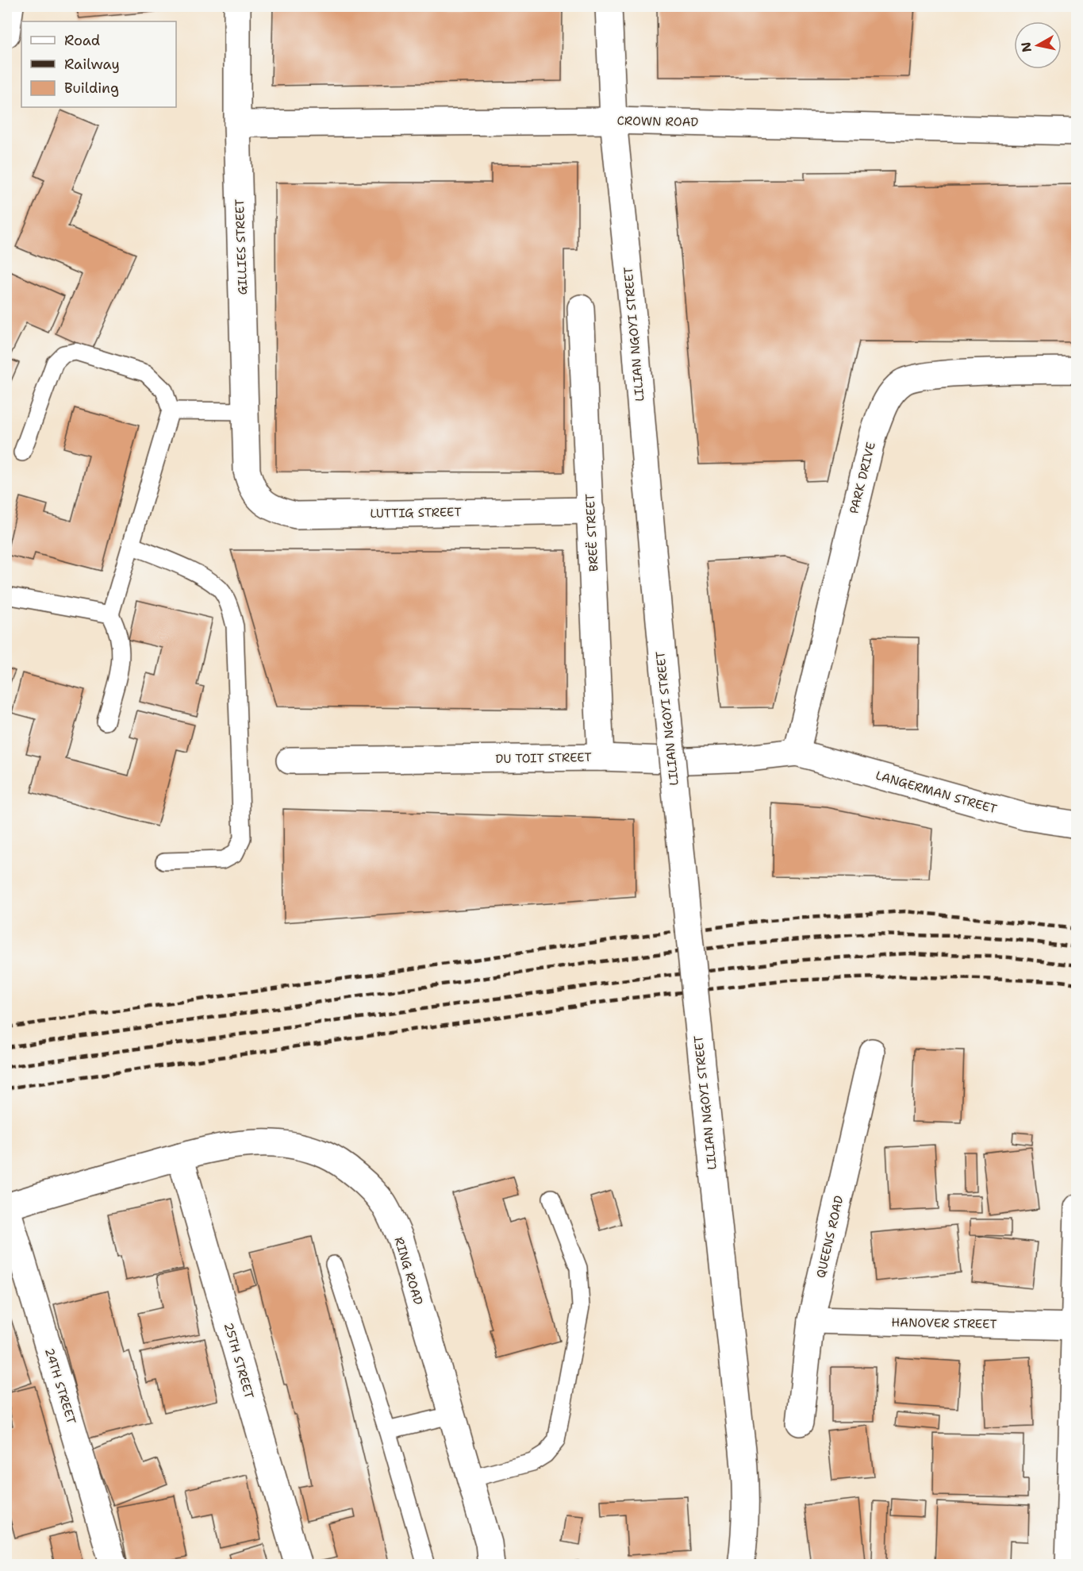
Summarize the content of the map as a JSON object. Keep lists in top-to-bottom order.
{
  "streets": {
    "street": [
      "CROWN ROAD",
      "GILLIES STREET",
      "LILIAN NGOYI STREET",
      "PARK DRIVE",
      "LUTTIG STREET",
      "BREË STREET",
      "DU TOIT STREET",
      "LANGERMAN STREET",
      "QUEENS ROAD",
      "RING ROAD",
      "HANOVER STREET",
      "25TH STREET",
      "24TH STREET"
    ]
  },
  "crossings": [
    ["CROWN ROAD", "GILLIES STREET"],
    ["CROWN ROAD", "LILIAN NGOYI STREET"],
    ["GILLIES STREET", "LUTTIG STREET"],
    ["PARK DRIVE", "DU TOIT STREET"],
    ["PARK DRIVE", "LANGERMAN STREET"],
    ["LUTTIG STREET", "BREË STREET"],
    ["BREË STREET", "DU TOIT STREET"],
    ["DU TOIT STREET", "LANGERMAN STREET"],
    ["QUEENS ROAD", "HANOVER STREET"],
    ["RING ROAD", "25TH STREET"],
    ["RING ROAD", "24TH STREET"]
  ],
  "legend": ["Road", "Railway", "Building"],
  "north": "left"
}
